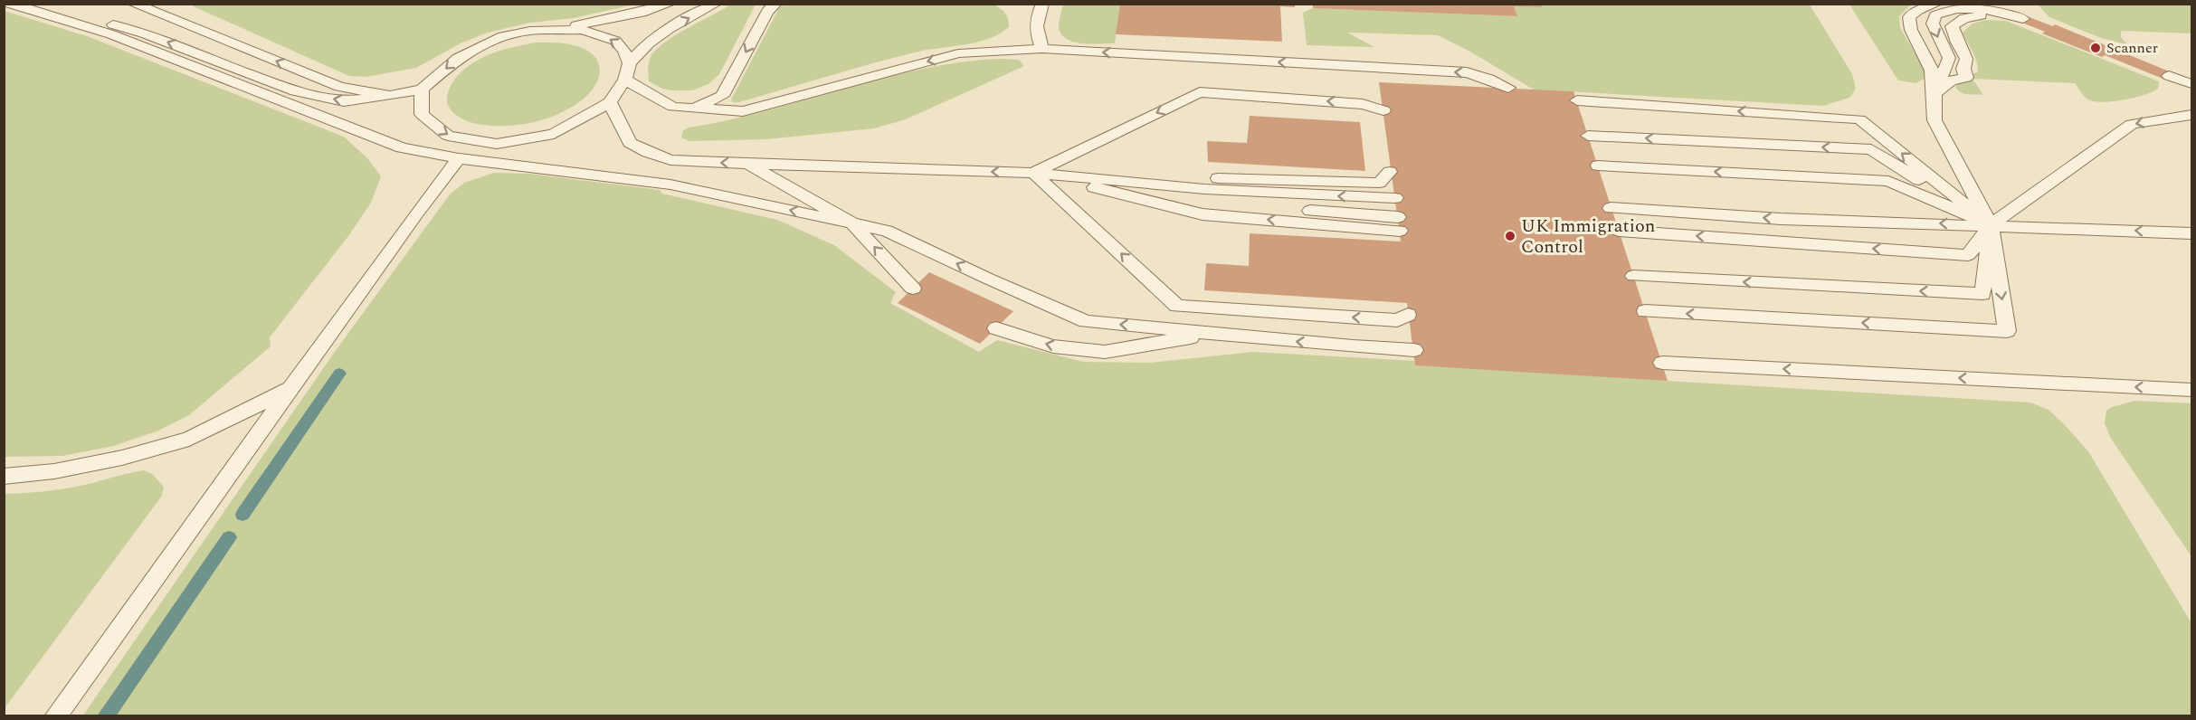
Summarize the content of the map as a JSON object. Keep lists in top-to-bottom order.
{
  "places": ["Scanner", "UK Immigration Control"]
}
